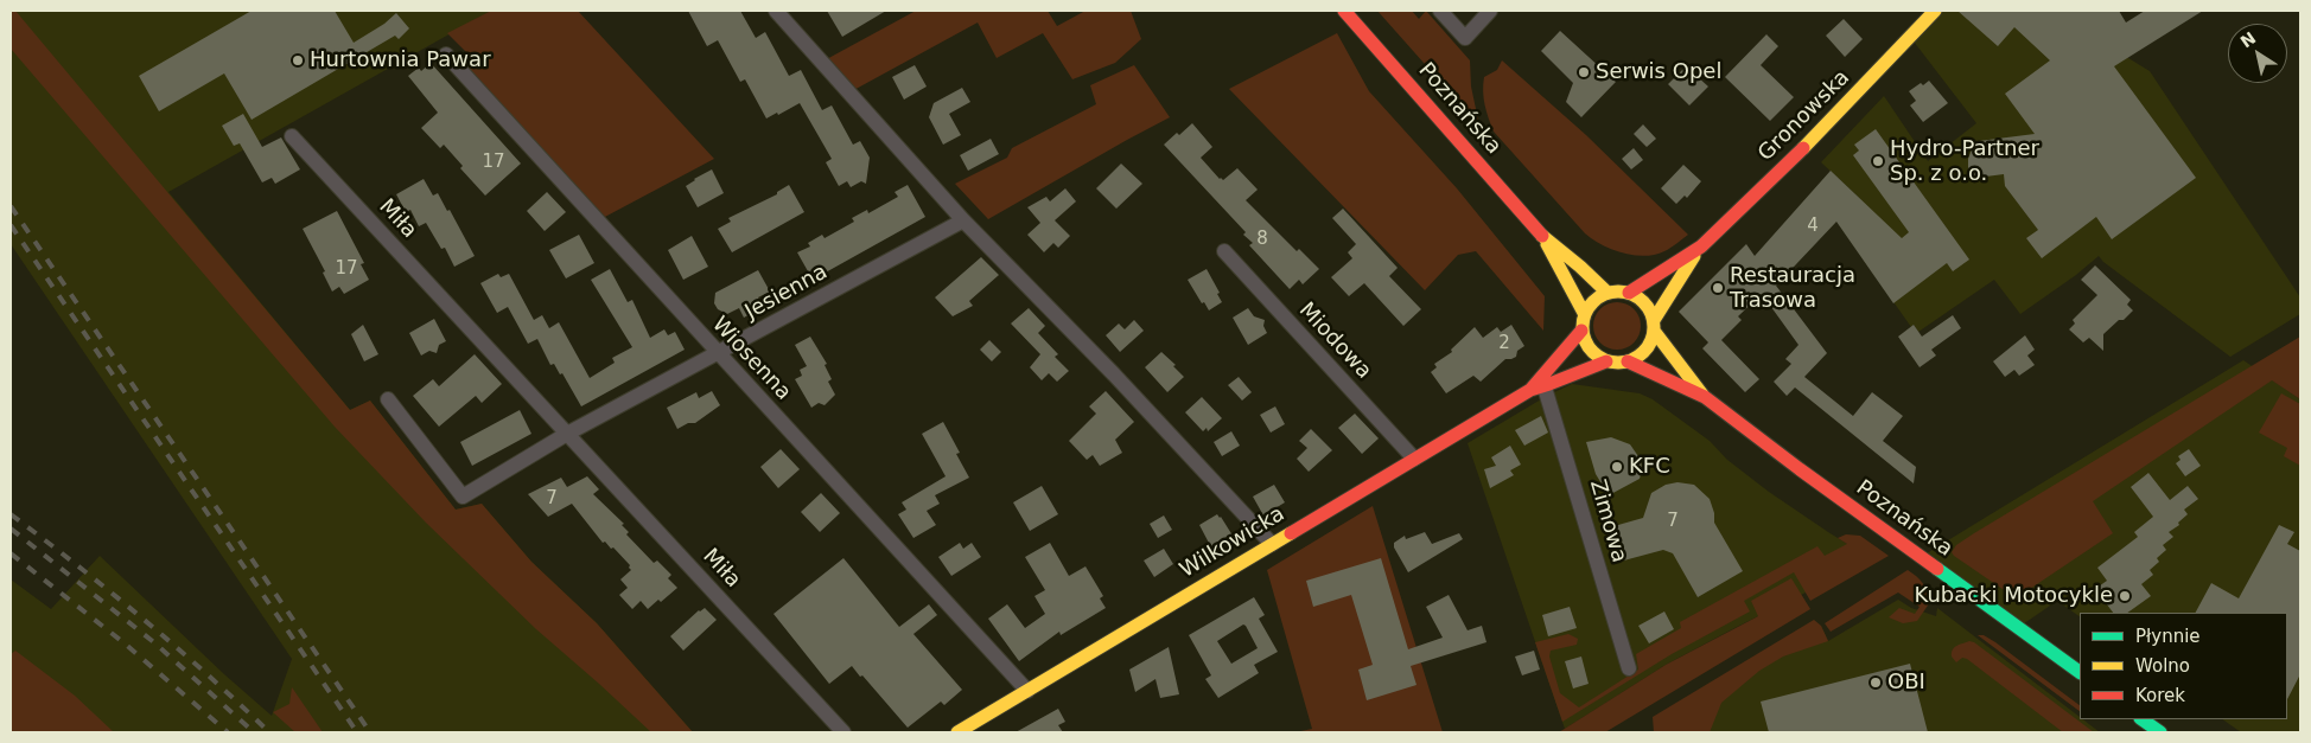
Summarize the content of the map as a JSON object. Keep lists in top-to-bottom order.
{
  "streets": {
    "main road": ["Poznańska", "Gronowska", "Wilkowicka"],
    "street": [
      "Miła",
      "Jesienna",
      "Miodowa",
      "Wiosenna",
      "Zimowa"
    ]
  },
  "crossings": [
    ["Poznańska", "Gronowska"],
    ["Poznańska", "Wilkowicka"],
    ["Gronowska", "Wilkowicka"],
    ["Miła", "Jesienna"],
    ["Jesienna", "Wiosenna"],
    ["Miodowa", "Wilkowicka"],
    ["Wiosenna", "Wilkowicka"],
    ["Zimowa", "Wilkowicka"]
  ],
  "places": [
    "Hurtownia Pawar",
    "Serwis Opel",
    "Hydro-Partner Sp. z o.o.",
    "Restauracja Trasowa",
    "KFC",
    "Kubacki Motocykle",
    "OBI"
  ],
  "house_numbers": [
    "17",
    "4",
    "8",
    "17",
    "2",
    "7",
    "7"
  ],
  "legend": ["Płynnie", "Wolno", "Korek"],
  "north": "top left"
}
